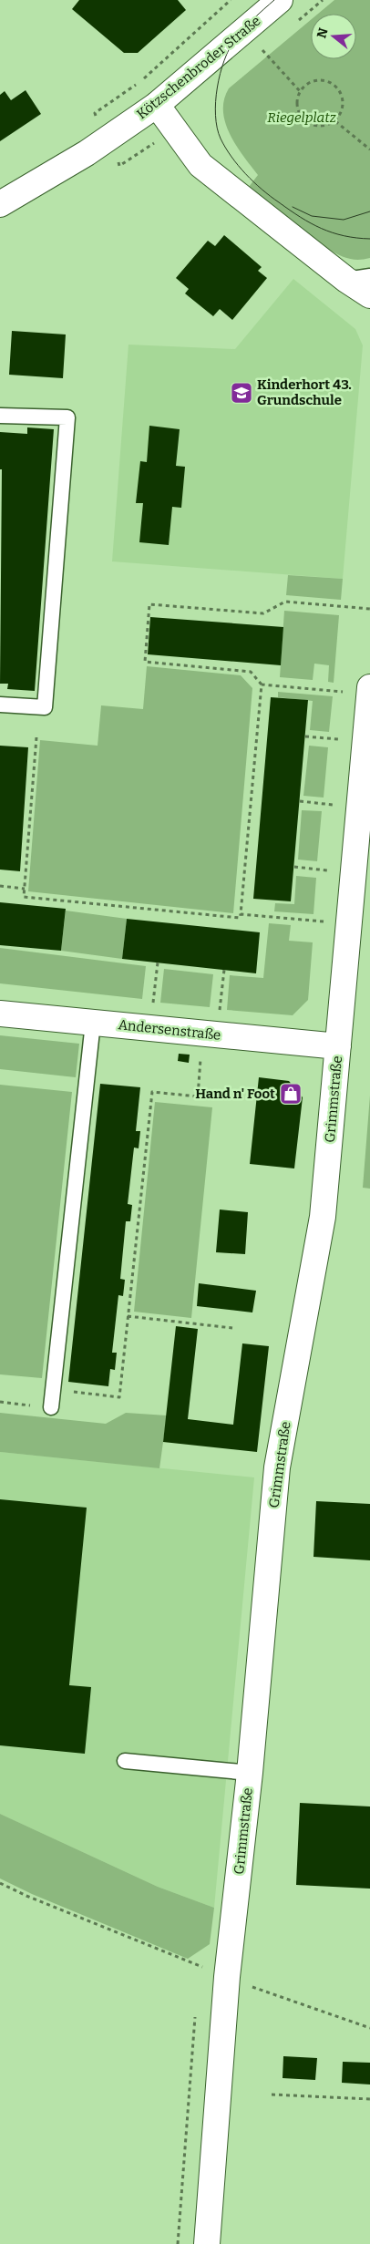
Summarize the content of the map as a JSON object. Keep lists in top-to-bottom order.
{
  "streets": {
    "street": ["Kötzschenbroder Straße", "Andersenstraße", "Grimmstraße"]
  },
  "crossings": [
    ["Andersenstraße", "Grimmstraße"]
  ],
  "parks": ["Riegelplatz"],
  "places": {
    "school or university": ["Kinderhort 43. Grundschule"],
    "shop": ["Hand n' Foot"]
  },
  "north": "left"
}
